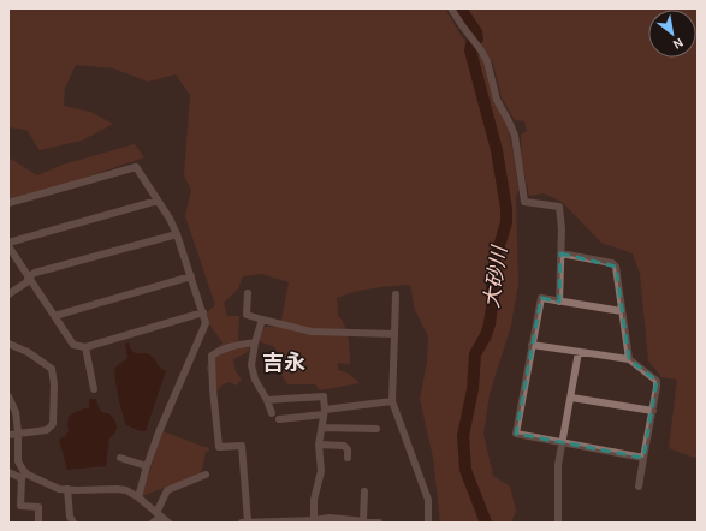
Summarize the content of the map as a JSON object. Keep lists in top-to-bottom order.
{
  "districts": ["吉永"],
  "water": ["大砂川"],
  "north": "bottom right"
}
